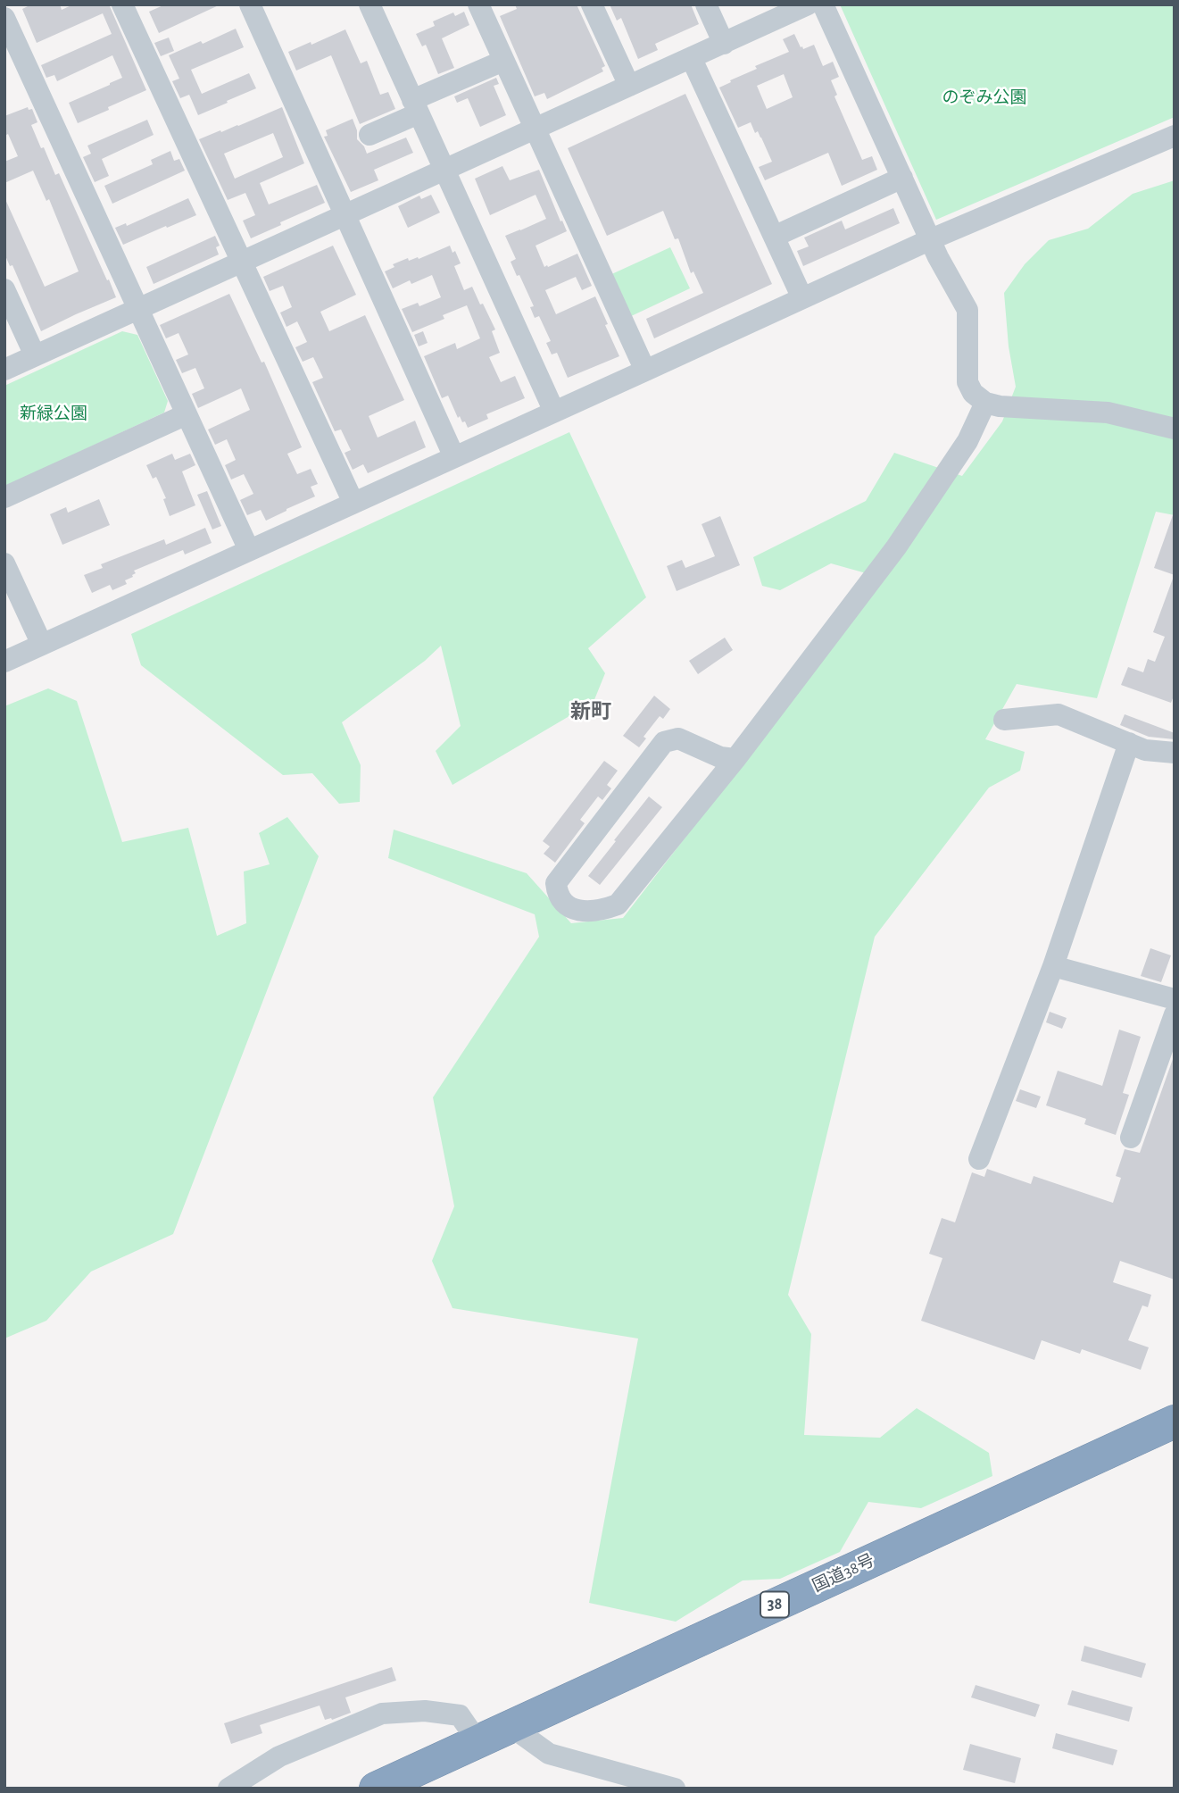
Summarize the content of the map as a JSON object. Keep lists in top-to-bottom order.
{
  "streets": {
    "highway": ["国道38号", "38"]
  },
  "districts": ["新町"],
  "parks": ["のぞみ公園", "新緑公園"]
}
